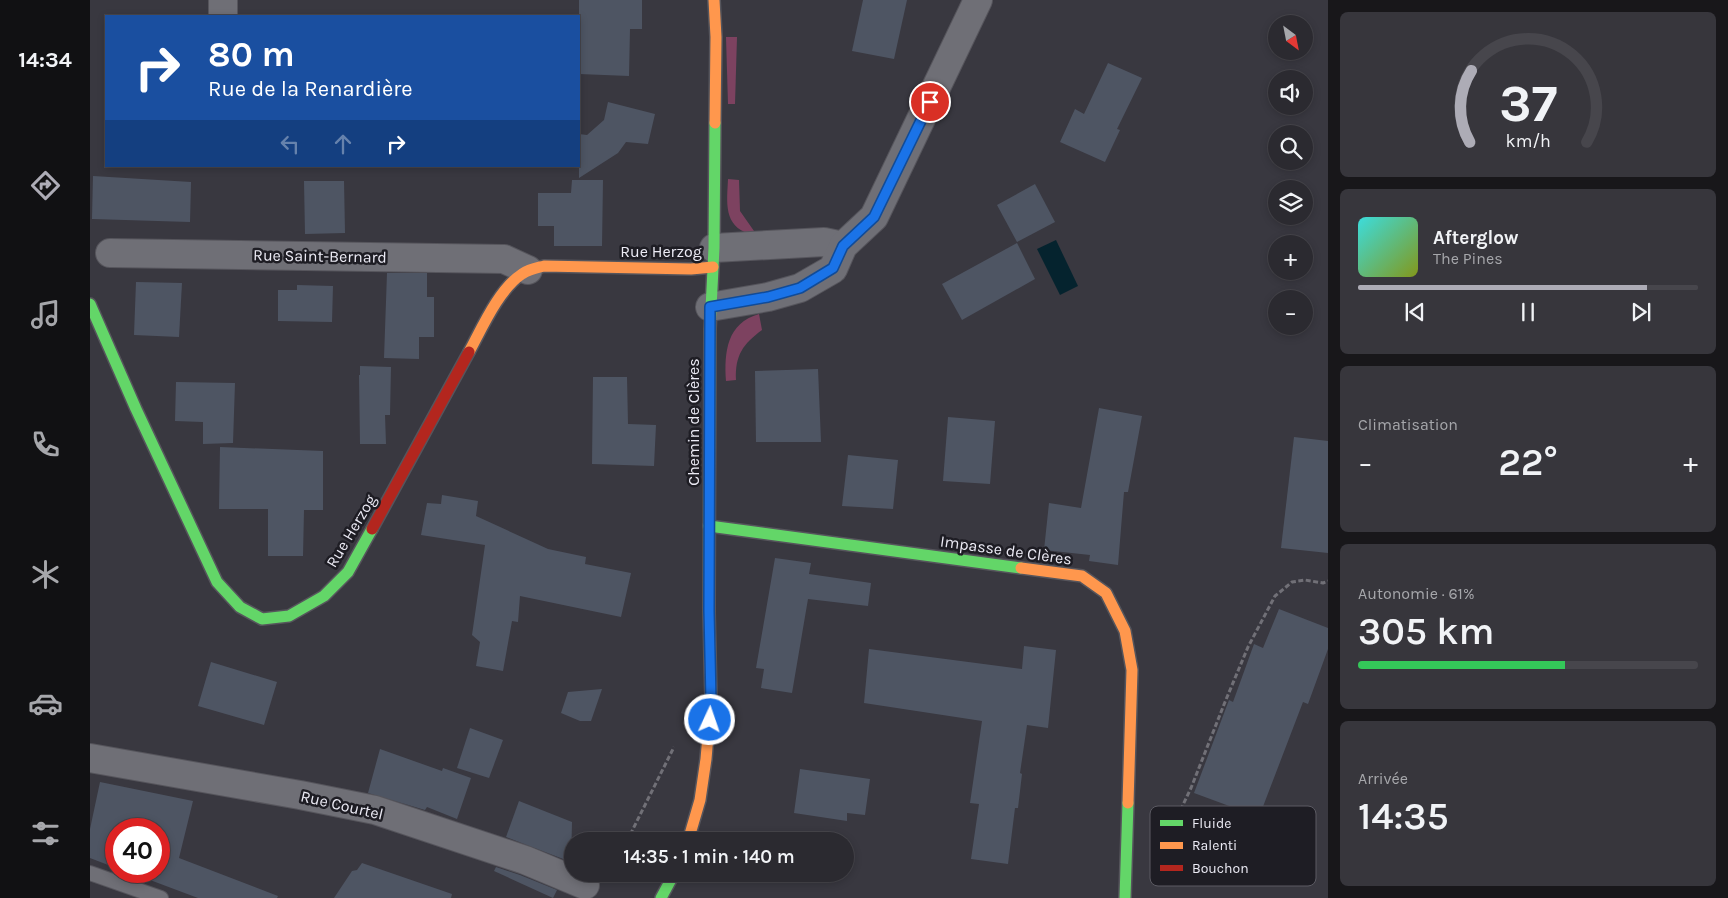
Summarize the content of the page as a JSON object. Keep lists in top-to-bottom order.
{
  "streets": {
    "street": [
      "Rue Herzog",
      "Rue Saint-Bernard",
      "Chemin de Clères",
      "Impasse de Clères",
      "Rue Courtel"
    ]
  },
  "crossings": [
    ["Rue Herzog", "Rue Saint-Bernard"],
    ["Rue Herzog", "Chemin de Clères"],
    ["Chemin de Clères", "Impasse de Clères"]
  ],
  "legend": ["Fluide", "Ralenti", "Bouchon"],
  "north": "bottom right",
  "page": {
    "tabs": "14:34",
    "map_buttons": ["+", "−"],
    "turn": ["80 m", "Rue de la Renardière"],
    "song": ["Afterglow", "The Pines"],
    "tile": [
      "Climatisation",
      ["Autonomie · 61%", "305 km"],
      ["Arrivée", "14:35"]
    ],
    "heat": ["−", "22°", "+"],
    "limit": "40",
    "trip": "14:35 · 1 min · 140 m",
    "gauge": ["37", "km/h"]
  }
}
